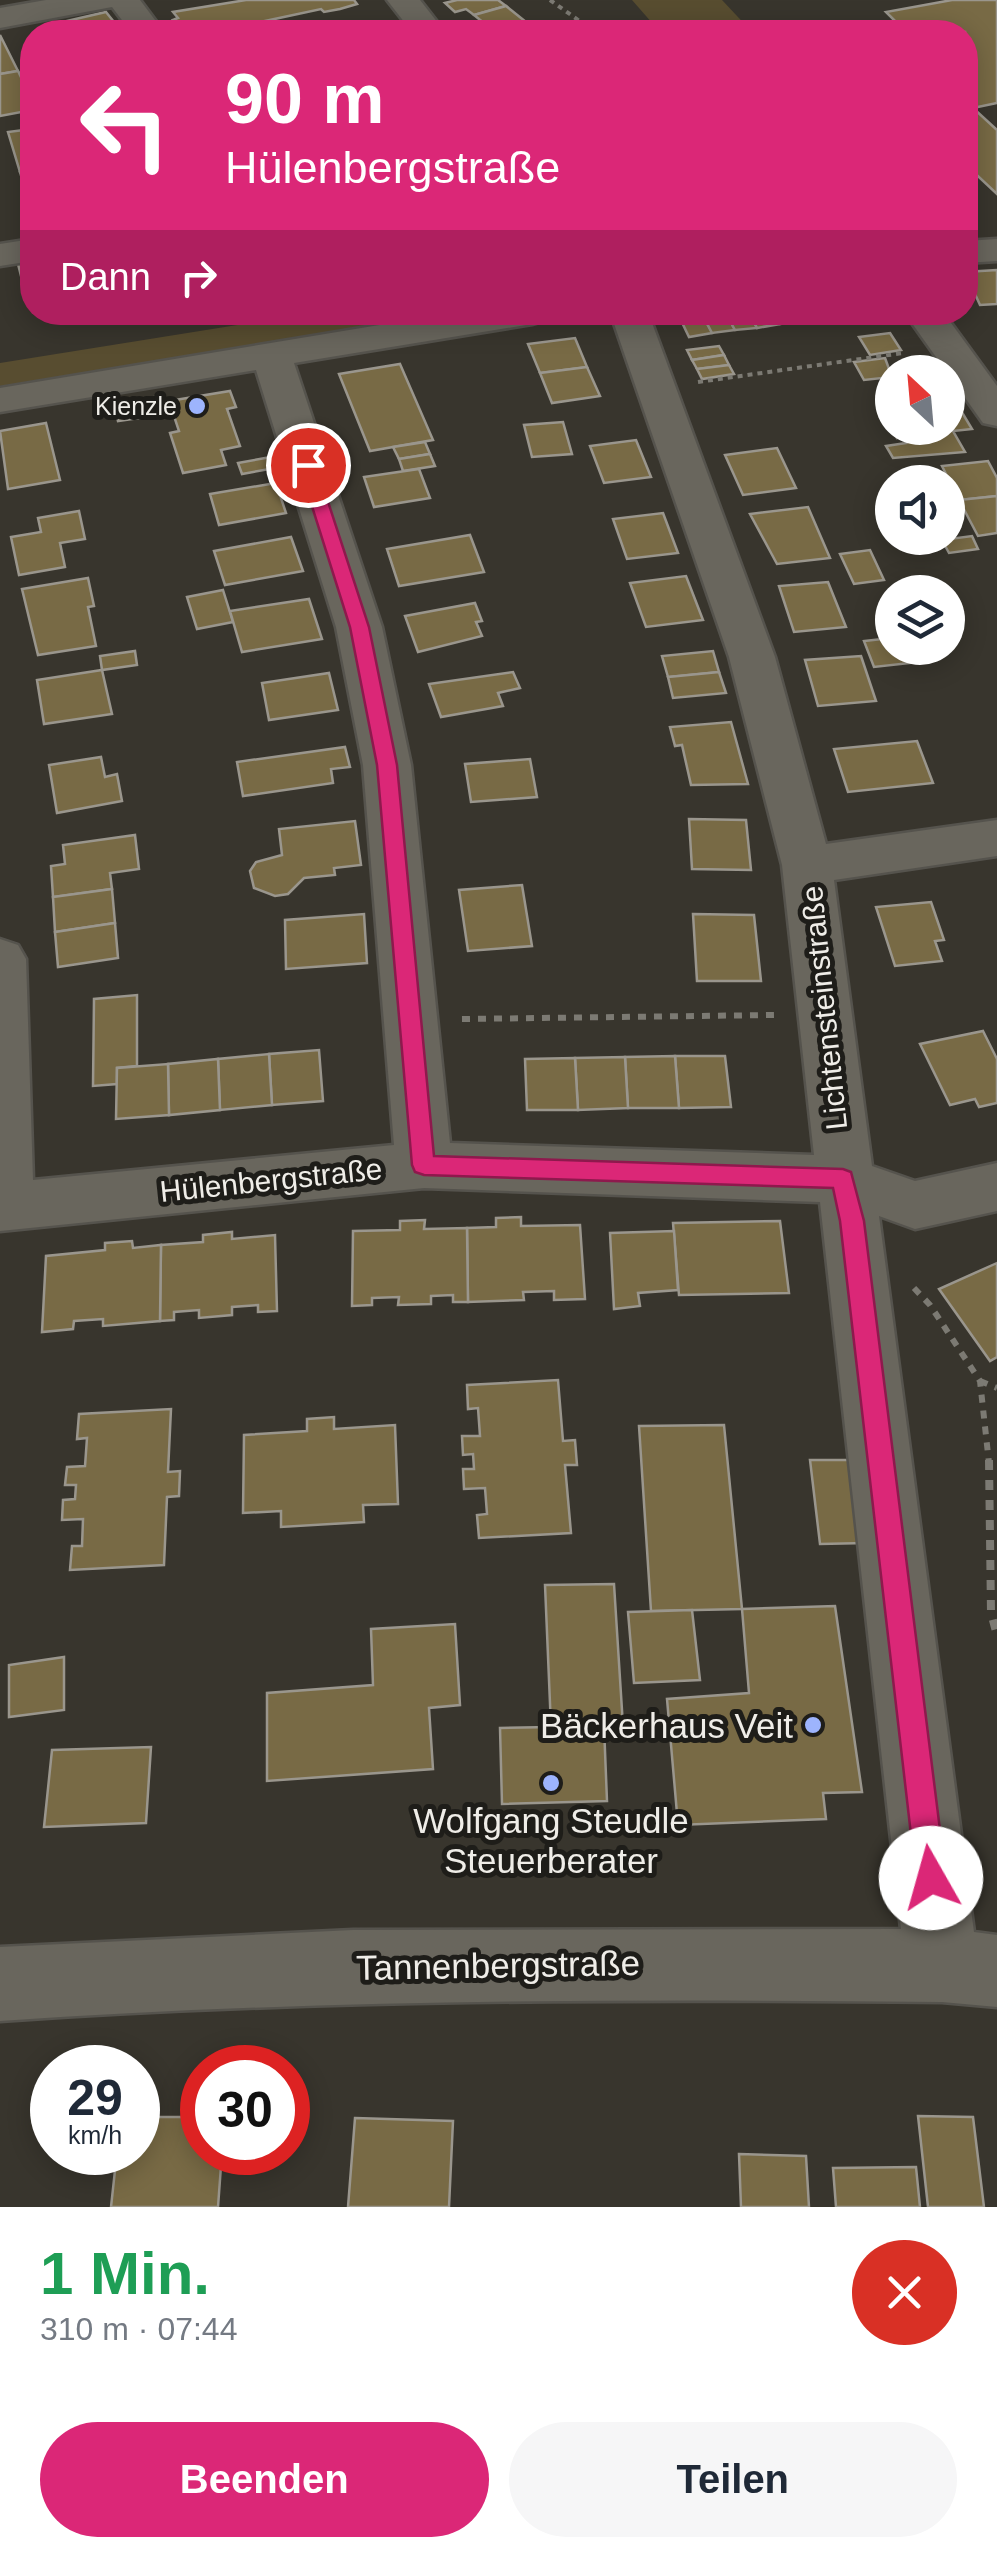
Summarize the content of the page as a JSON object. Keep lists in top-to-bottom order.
{
  "streets": {
    "street": ["Lichtensteinstraße", "Hülenbergstraße", "Tannenbergstraße"]
  },
  "crossings": [
    ["Lichtensteinstraße", "Hülenbergstraße"],
    ["Lichtensteinstraße", "Tannenbergstraße"]
  ],
  "places": ["Kienzle", "Bäckerhaus Veit", "Wolfgang Steudle Steuerberater"],
  "north": "top left",
  "page": {
    "turn": ["90 m", "Hülenbergstraße"],
    "then": "Dann",
    "speed": "29 km/h",
    "limit": "30",
    "heading": ["1 Min.", "310 m · 07:44"],
    "buttons": ["Beenden", "Teilen"]
  }
}
